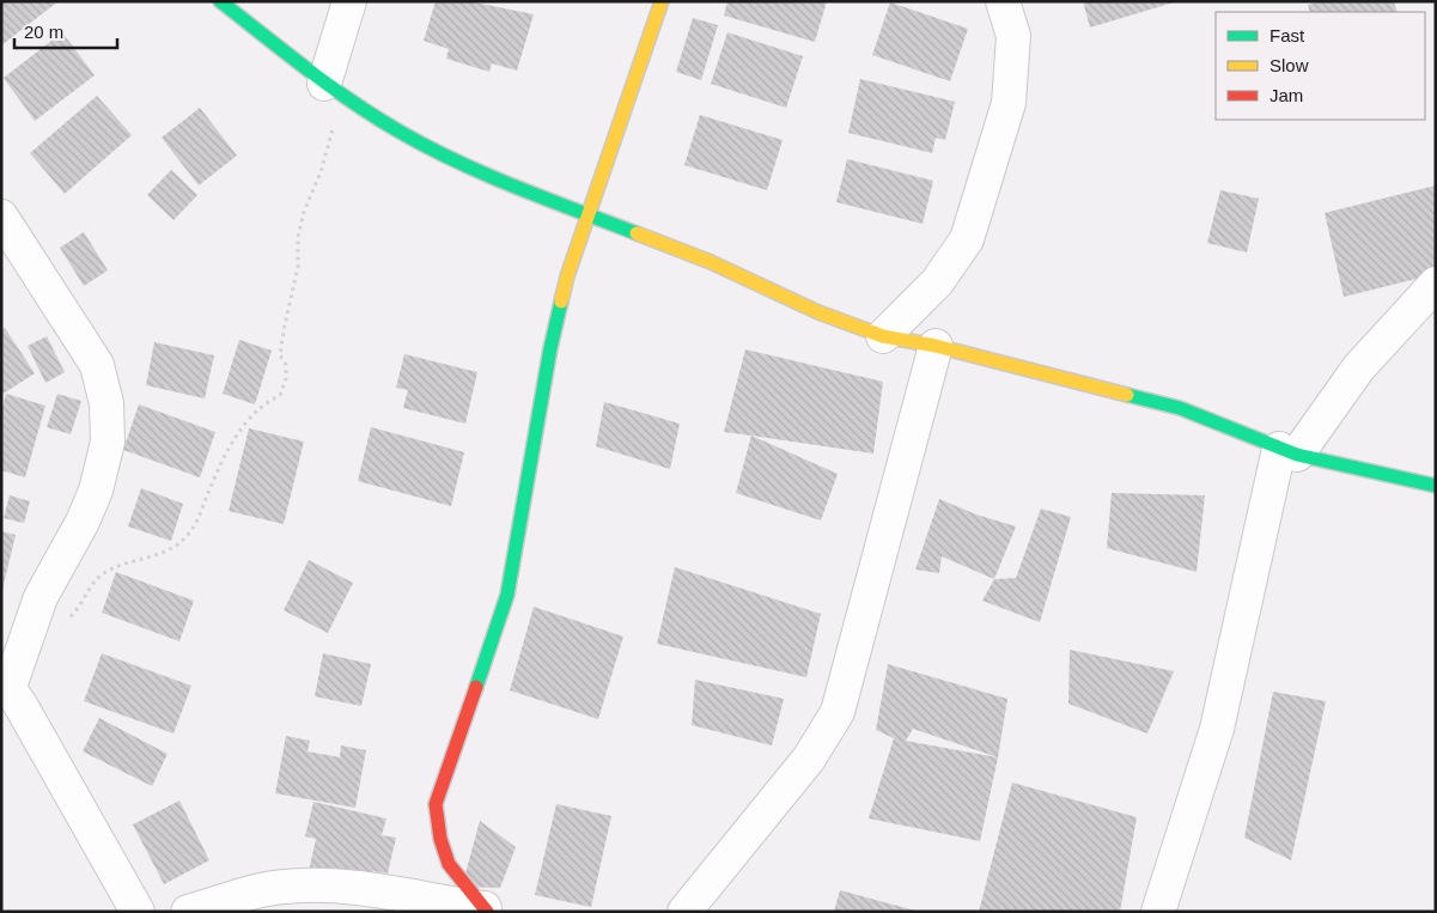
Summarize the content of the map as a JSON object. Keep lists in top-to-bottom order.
{
  "legend": ["Fast", "Slow", "Jam"],
  "scale_bar": "20 m"
}
